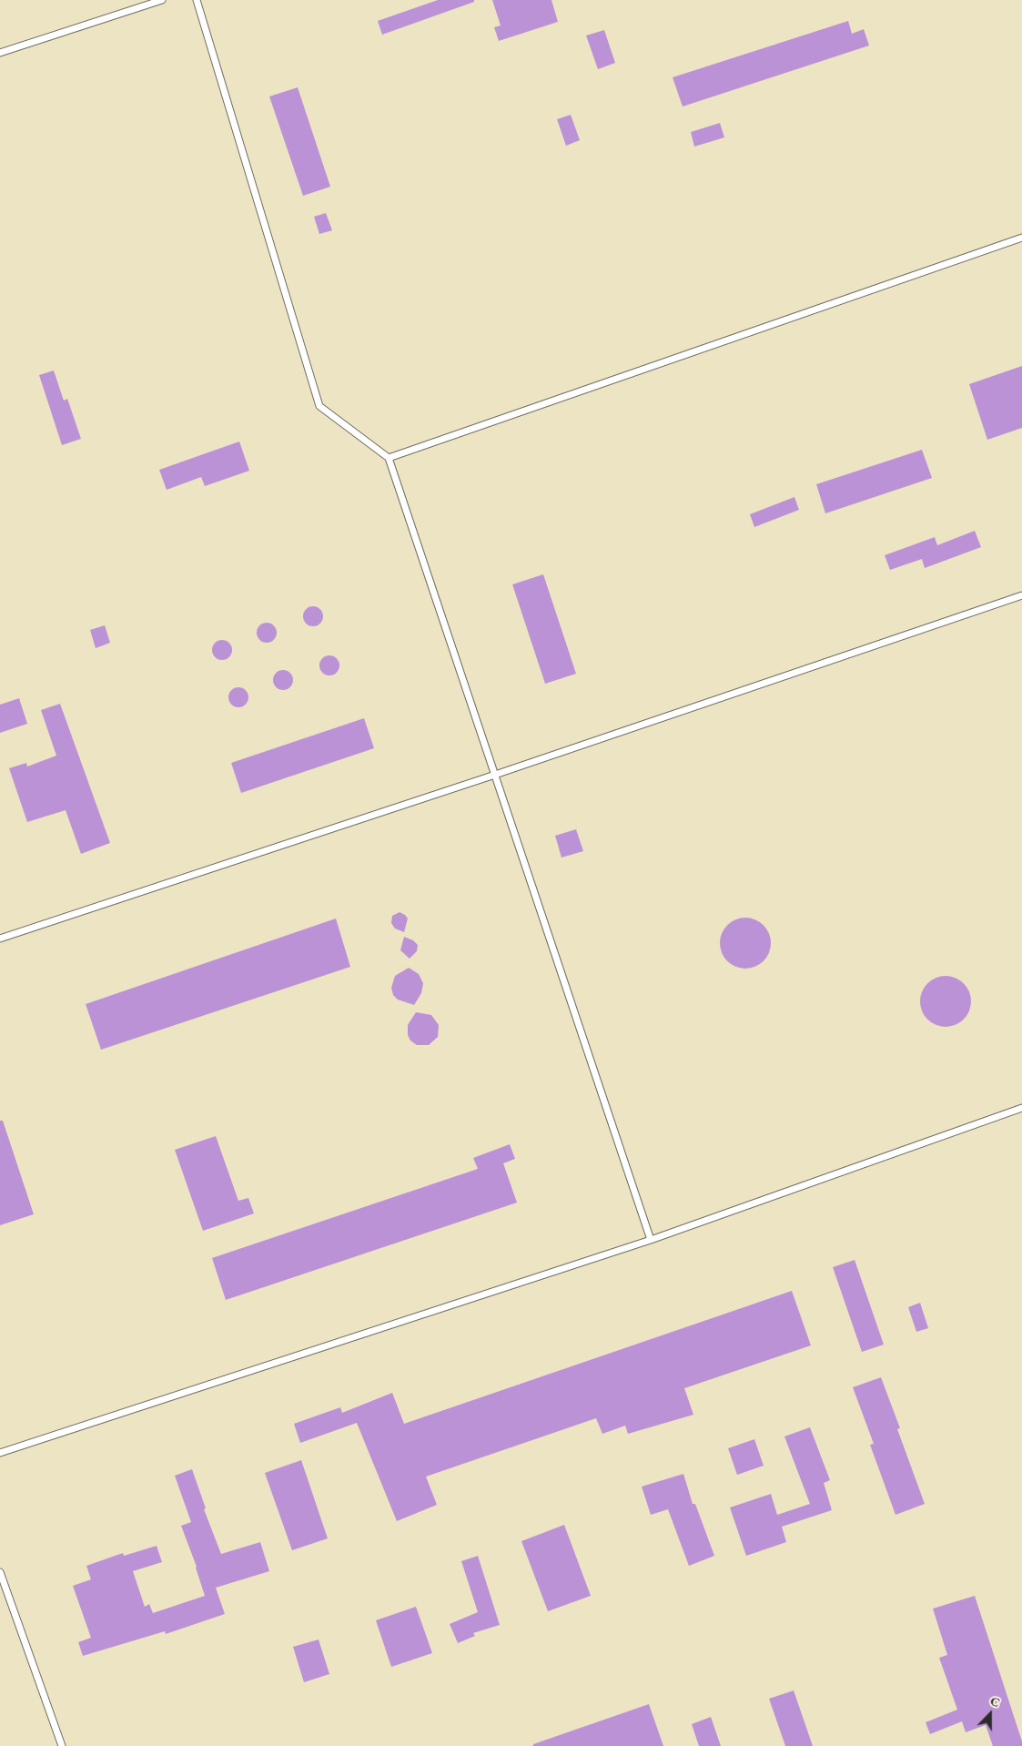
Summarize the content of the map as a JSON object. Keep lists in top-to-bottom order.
{
  "north": "top"
}
